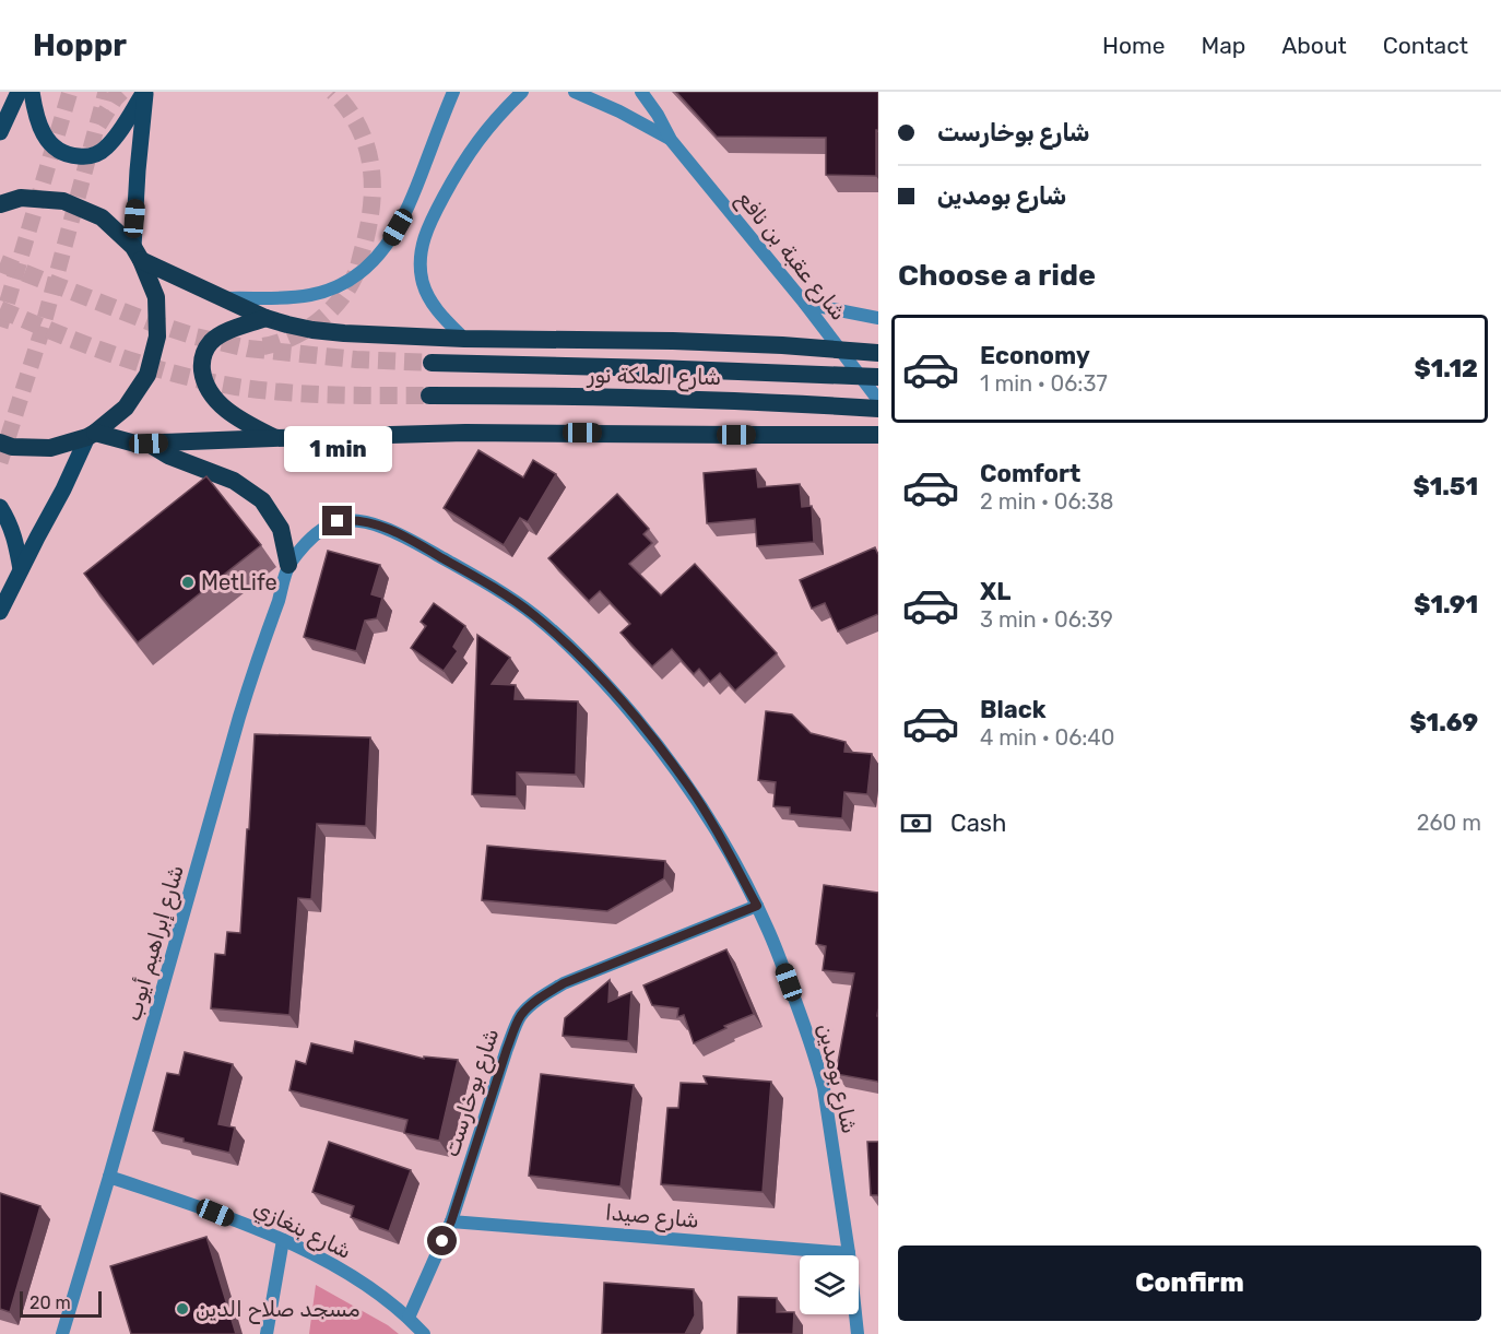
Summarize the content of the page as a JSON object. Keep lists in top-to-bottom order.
{
  "streets": {
    "highway": ["شارع الملكة نور"],
    "street": [
      "شارع عقبة بن نافع",
      "شارع إبراهيم أيوب",
      "شارع بومدين",
      "شارع بوخارست",
      "شارع صيدا",
      "شارع بنغازي"
    ]
  },
  "crossings": [
    ["شارع إبراهيم أيوب", "شارع بومدين"],
    ["شارع إبراهيم أيوب", "شارع بنغازي"],
    ["شارع بومدين", "شارع بوخارست"],
    ["شارع بومدين", "شارع صيدا"],
    ["شارع بوخارست", "شارع صيدا"],
    ["شارع بوخارست", "شارع بنغازي"]
  ],
  "places": ["MetLife", "مسجد صلاح الدين"],
  "scale_bar": "20 m",
  "page": {
    "header": "Hoppr",
    "nav": [
      "Home",
      "Map",
      "About",
      "Contact"
    ],
    "banner": ["شارع بوخارست", "شارع بومدين"],
    "heading": "Choose a ride",
    "list": [
      {
        "name": "Economy",
        "note": "1 min · 06:37",
        "value": "$1.12"
      },
      {
        "name": "Comfort",
        "note": "2 min · 06:38",
        "value": "$1.51"
      },
      {
        "name": "XL",
        "note": "3 min · 06:39",
        "value": "$1.91"
      },
      {
        "name": "Black",
        "note": "4 min · 06:40",
        "value": "$1.69"
      }
    ],
    "bubble": "1 min",
    "pay": ["Cash", "260 m"],
    "buttons": "Confirm",
    "scale": "20 m"
  }
}
